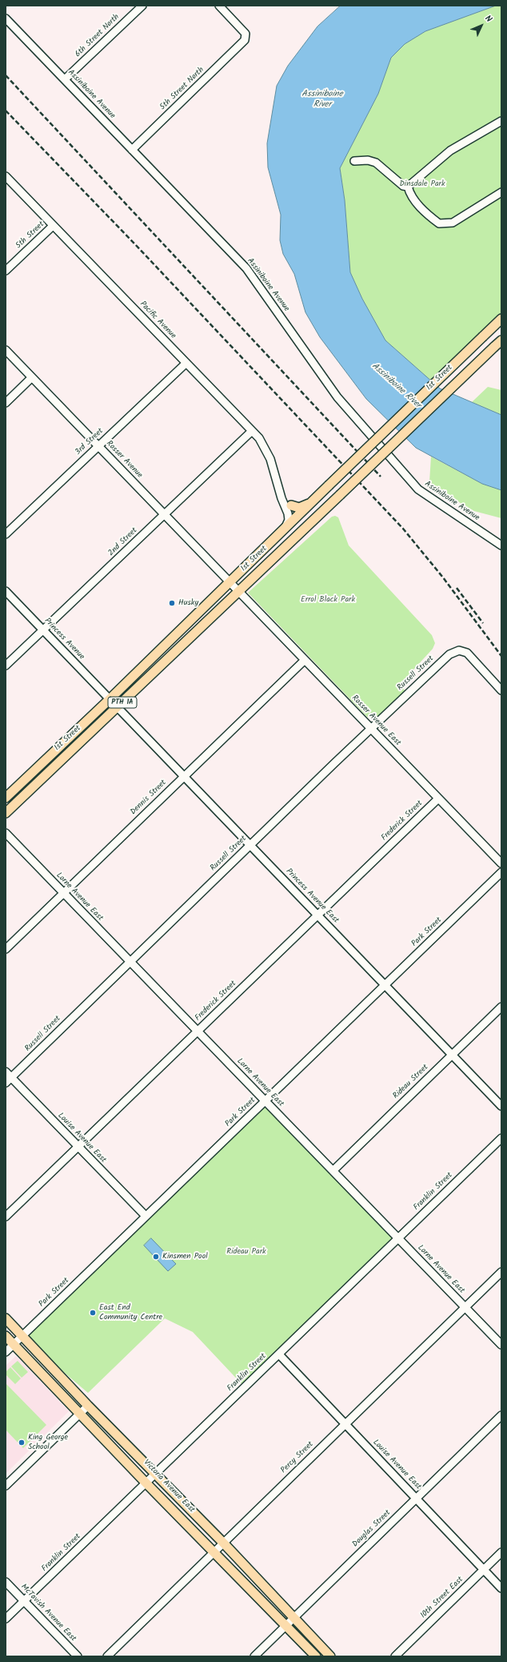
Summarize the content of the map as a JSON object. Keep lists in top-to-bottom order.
{
  "streets": {
    "main road": ["1st Street", "PTH 1A", "Victoria Avenue East"],
    "street": [
      "6th Street North",
      "5th Street North",
      "Assiniboine Avenue",
      "5th Street",
      "Pacific Avenue",
      "3rd Street",
      "Rosser Avenue",
      "2nd Street",
      "Princess Avenue",
      "Russell Street",
      "Rosser Avenue East",
      "Dennis Street",
      "Frederick Street",
      "Princess Avenue East",
      "Lorne Avenue East",
      "Park Street",
      "Rideau Street",
      "Louise Avenue East",
      "Franklin Street",
      "Percy Street",
      "Douglas Street",
      "10th Street East",
      "McTavish Avenue East"
    ]
  },
  "crossings": [
    ["6th Street North", "Assiniboine Avenue"],
    ["5th Street North", "Assiniboine Avenue"],
    ["5th Street", "Pacific Avenue"],
    ["Pacific Avenue", "1st Street"],
    ["Pacific Avenue", "3rd Street"],
    ["Pacific Avenue", "2nd Street"],
    ["1st Street", "Rosser Avenue"],
    ["1st Street", "Princess Avenue"],
    ["1st Street", "Rosser Avenue East"],
    ["1st Street", "Princess Avenue East"],
    ["3rd Street", "Rosser Avenue"],
    ["Rosser Avenue", "2nd Street"],
    ["Rosser Avenue", "Rosser Avenue East"],
    ["2nd Street", "Princess Avenue"],
    ["Princess Avenue", "Princess Avenue East"],
    ["Russell Street", "Rosser Avenue East"],
    ["Russell Street", "Princess Avenue East"],
    ["Russell Street", "Lorne Avenue East"],
    ["Russell Street", "Louise Avenue East"],
    ["Rosser Avenue East", "Dennis Street"],
    ["Rosser Avenue East", "Frederick Street"],
    ["Dennis Street", "Princess Avenue East"],
    ["Dennis Street", "Lorne Avenue East"],
    ["Frederick Street", "Princess Avenue East"],
    ["Frederick Street", "Lorne Avenue East"],
    ["Frederick Street", "Louise Avenue East"],
    ["Princess Avenue East", "Park Street"],
    ["Princess Avenue East", "Rideau Street"],
    ["Lorne Avenue East", "Park Street"],
    ["Lorne Avenue East", "Rideau Street"],
    ["Lorne Avenue East", "Franklin Street"],
    ["Lorne Avenue East", "Percy Street"],
    ["Park Street", "Louise Avenue East"],
    ["Park Street", "Victoria Avenue East"],
    ["Louise Avenue East", "Franklin Street"],
    ["Louise Avenue East", "Percy Street"],
    ["Louise Avenue East", "Douglas Street"],
    ["Louise Avenue East", "10th Street East"],
    ["Franklin Street", "Victoria Avenue East"],
    ["Franklin Street", "McTavish Avenue East"],
    ["Percy Street", "Victoria Avenue East"],
    ["Victoria Avenue East", "Douglas Street"]
  ],
  "water": ["Assiniboine River"],
  "parks": ["Dinsdale Park", "Errol Black Park", "Rideau Park"],
  "places": [
    "Husky",
    "Kinsmen Pool",
    "East End Community Centre",
    "King George School"
  ],
  "north": "top right"
}
